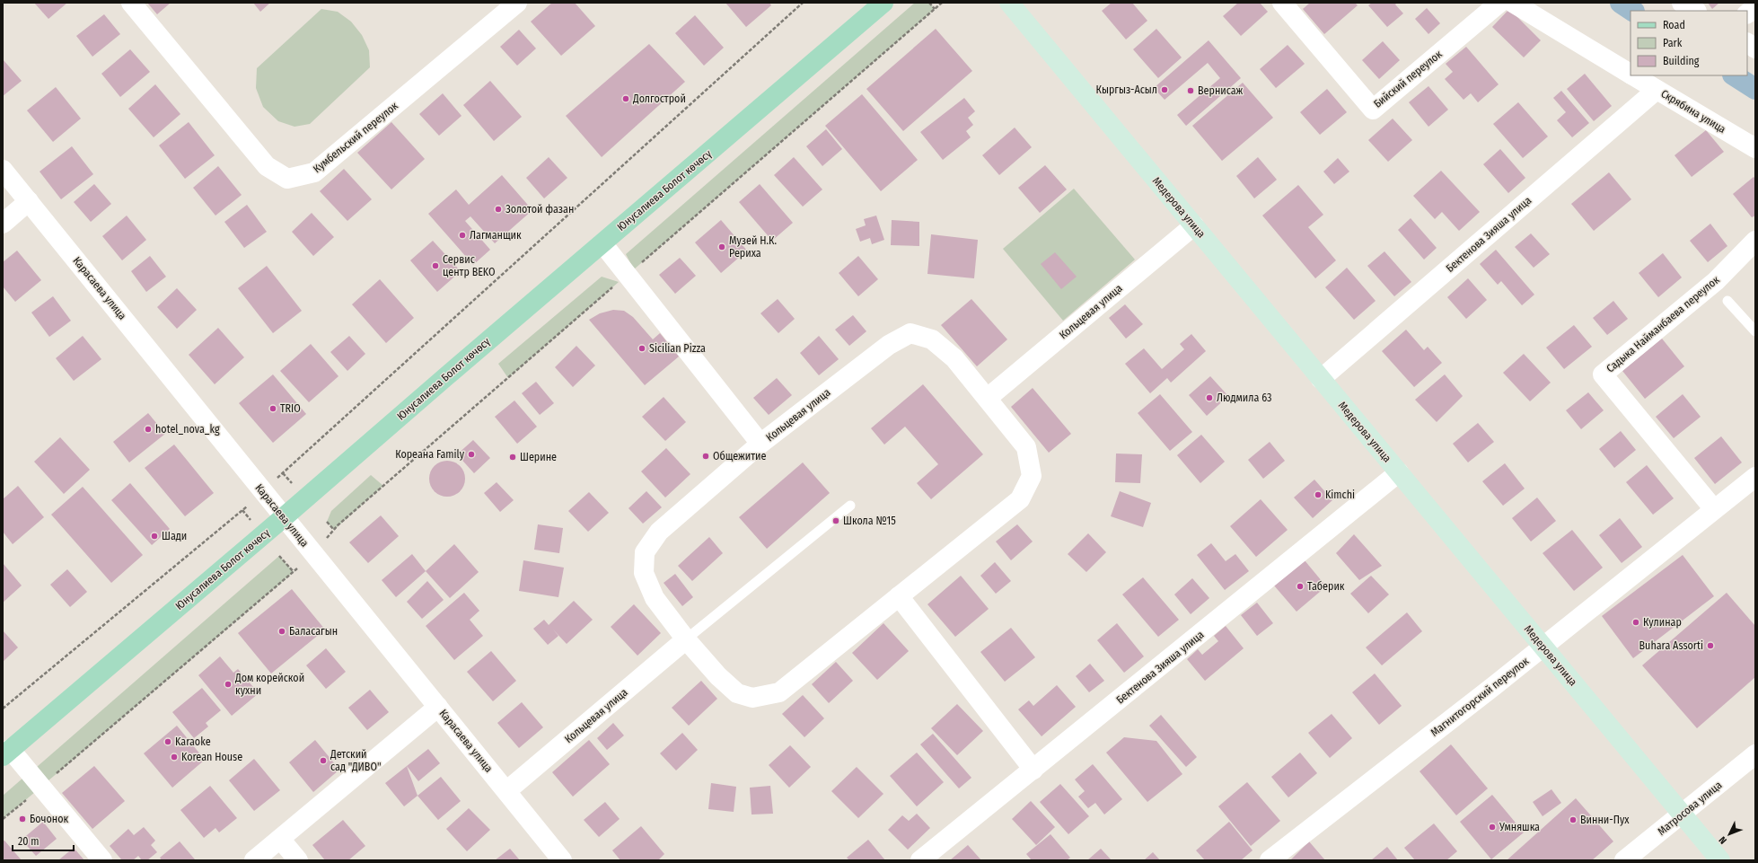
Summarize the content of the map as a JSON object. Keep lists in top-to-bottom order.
{
  "streets": {
    "main road": ["Юнусалиева Болот көчөсү", "Медерова улица"],
    "street": [
      "Бийский переулок",
      "Скрябина улица",
      "Кумбельский переулок",
      "Бектенова Зияша улица",
      "Карасаева улица",
      "Кольцевая улица",
      "Садыка Найманбаева переулок",
      "Магнитогорский переулок",
      "Матросова улица"
    ]
  },
  "crossings": [
    ["Скрябина улица", "Бектенова Зияша улица"],
    ["Юнусалиева Болот көчөсү", "Карасаева улица"],
    ["Медерова улица", "Бектенова Зияша улица"],
    ["Медерова улица", "Кольцевая улица"],
    ["Медерова улица", "Магнитогорский переулок"],
    ["Медерова улица", "Матросова улица"],
    ["Карасаева улица", "Кольцевая улица"],
    ["Садыка Найманбаева переулок", "Магнитогорский переулок"]
  ],
  "places": [
    "Кыргыз-Асыл",
    "Вернисаж",
    "Долгострой",
    "Золотой фазан",
    "Лагманщик",
    "Музей Н.К. Рериха",
    "Сервис центр BEKO",
    "Sicilian Pizza",
    "Людмила 63",
    "TRIO",
    "hotel_nova_kg",
    "Кореана Family",
    "Общежитие",
    "Шерине",
    "Kimchi",
    "Школа №15",
    "Шади",
    "Таберик",
    "Кулинар",
    "Баласагын",
    "Buhara Assorti",
    "Дом корейской кухни",
    "Karaoke",
    "Korean House",
    "Детский сад \"ДИВО\"",
    "Бочонок",
    "Винни-Пух",
    "Умняшка"
  ],
  "legend": ["Road", "Park", "Building"],
  "scale_bar": "20 m",
  "north": "bottom left"
}
